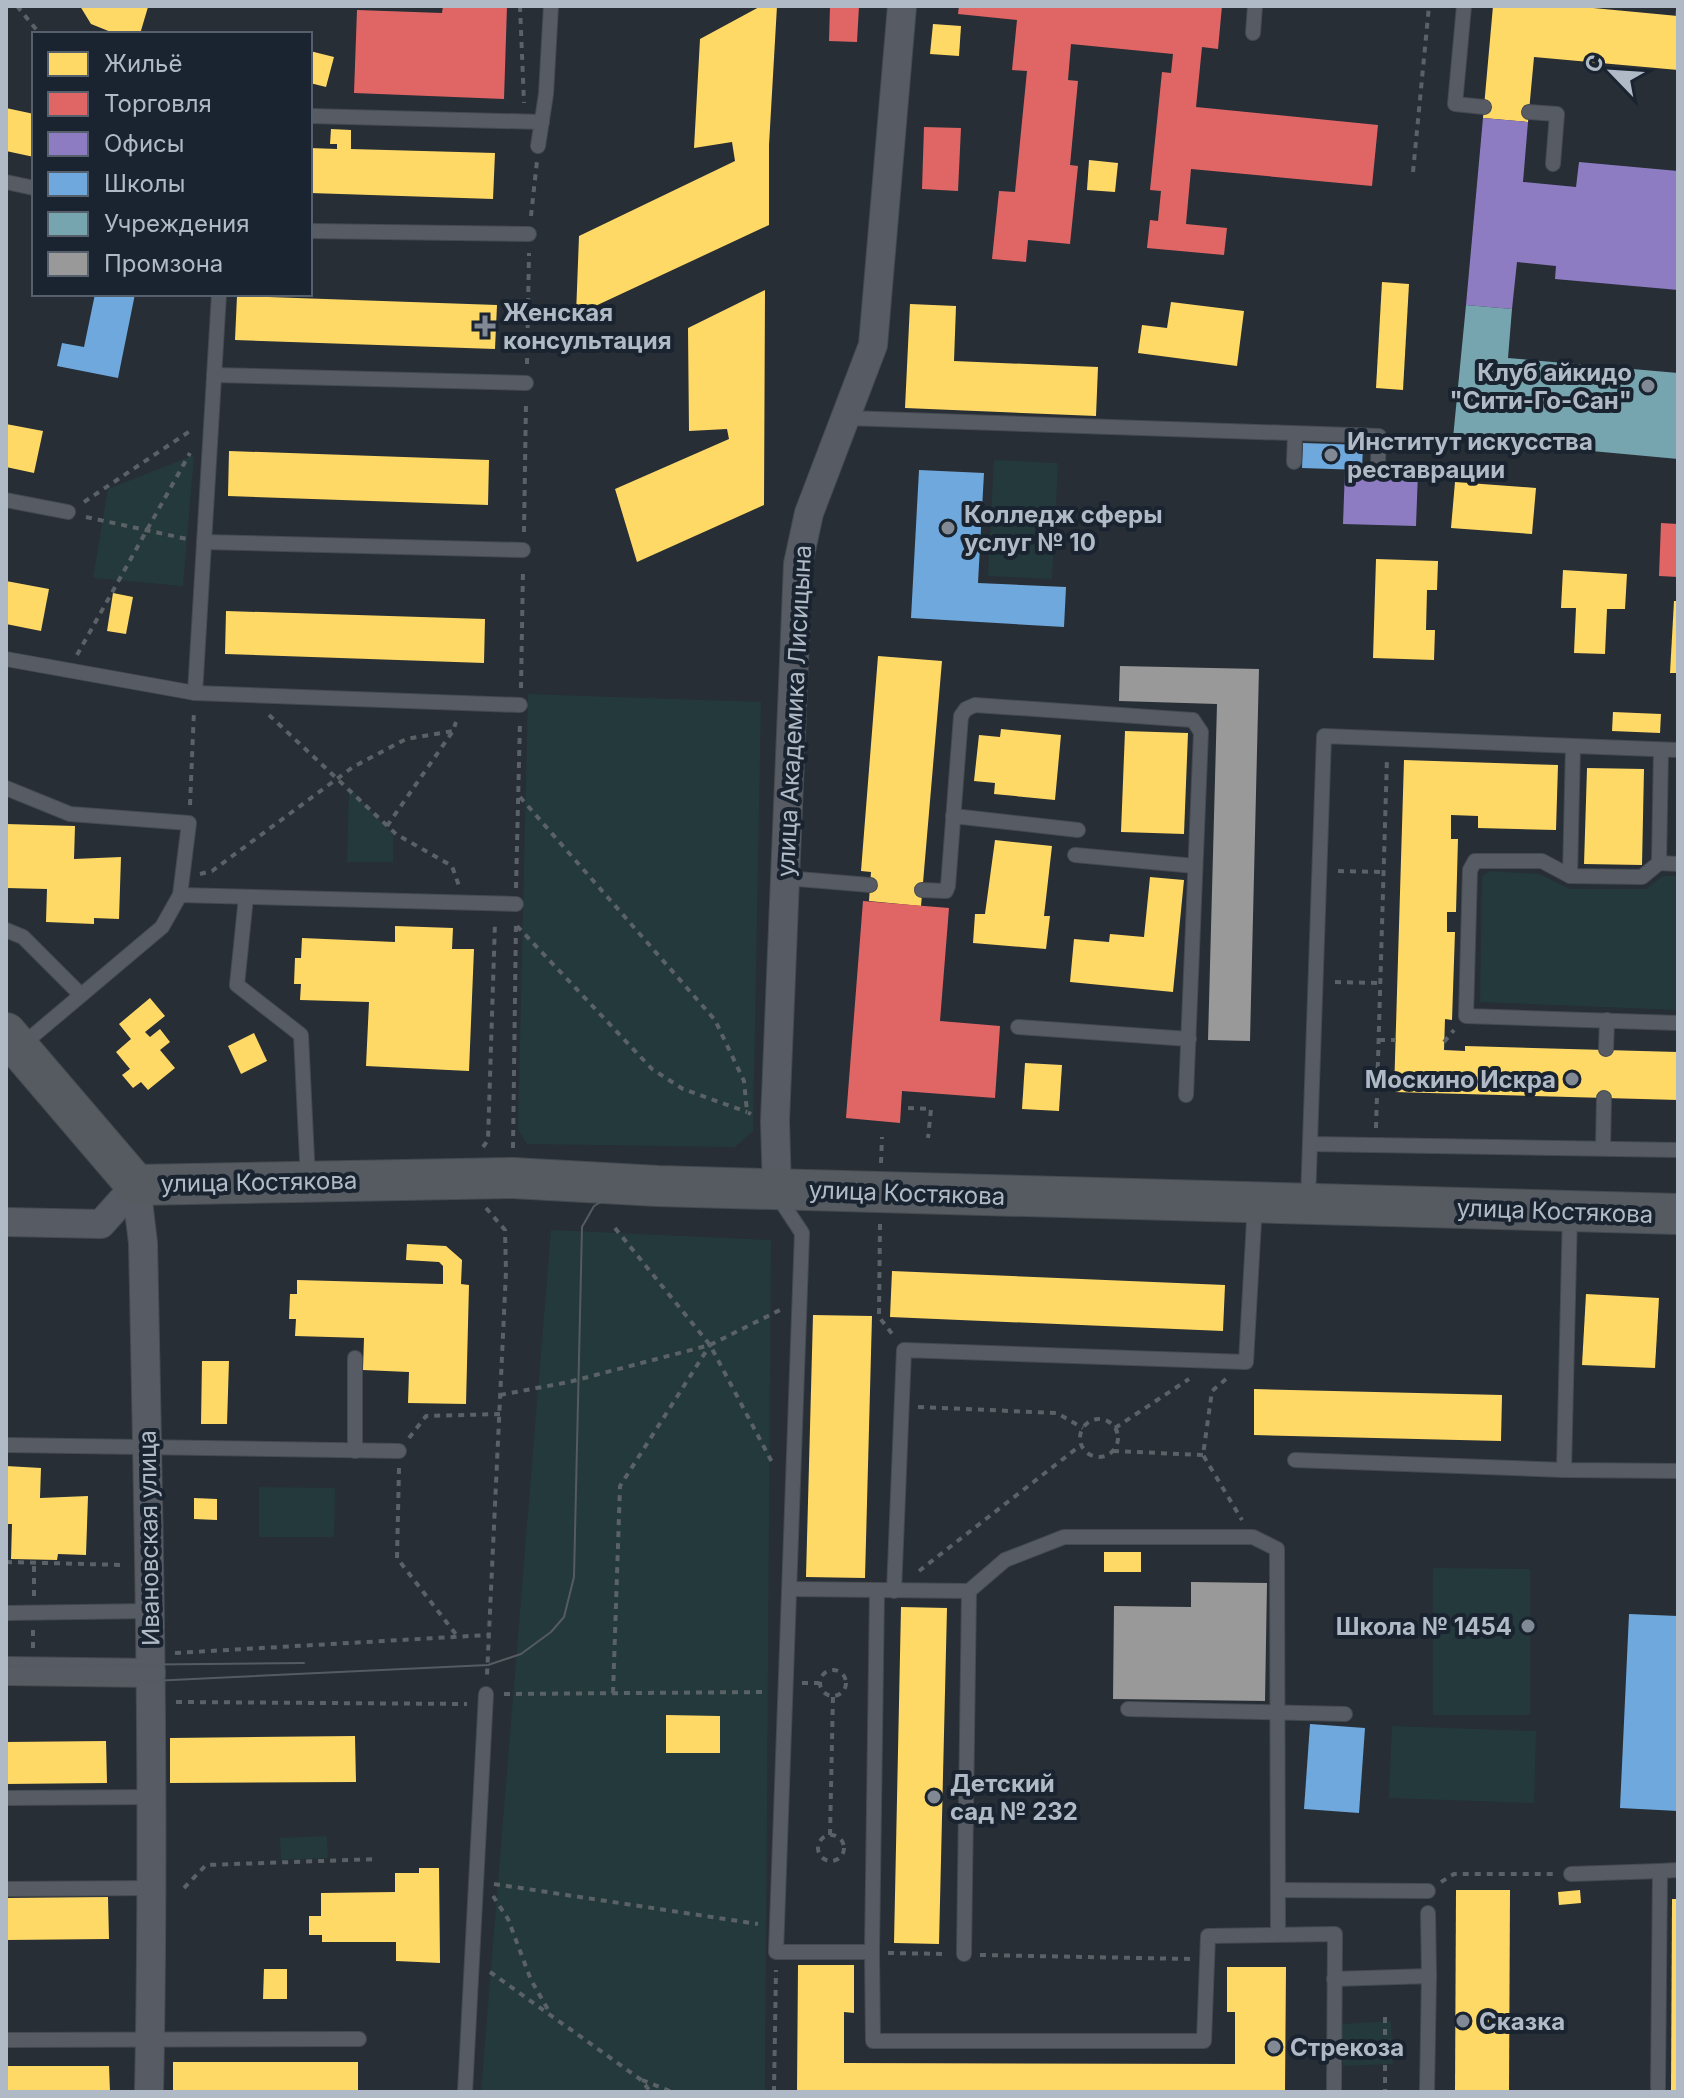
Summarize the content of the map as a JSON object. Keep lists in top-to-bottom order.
{
  "streets": {
    "street": ["улица Академика Лисицына", "улица Костякова", "Ивановская улица"]
  },
  "crossings": [
    ["улица Академика Лисицына", "улица Костякова"],
    ["улица Костякова", "Ивановская улица"]
  ],
  "places": {
    "health": ["Женская консультация"],
    "other": [
      "Клуб айкидо \"Сити-Го-Сан\"",
      "Институт искусства реставрации",
      "Колледж сферы услуг № 10",
      "Москино Искра",
      "Школа № 1454",
      "Детский сад № 232",
      "Сказка",
      "Стрекоза"
    ]
  },
  "legend": [
    "Жильё",
    "Торговля",
    "Офисы",
    "Школы",
    "Учреждения",
    "Промзона"
  ],
  "north": "top left"
}
